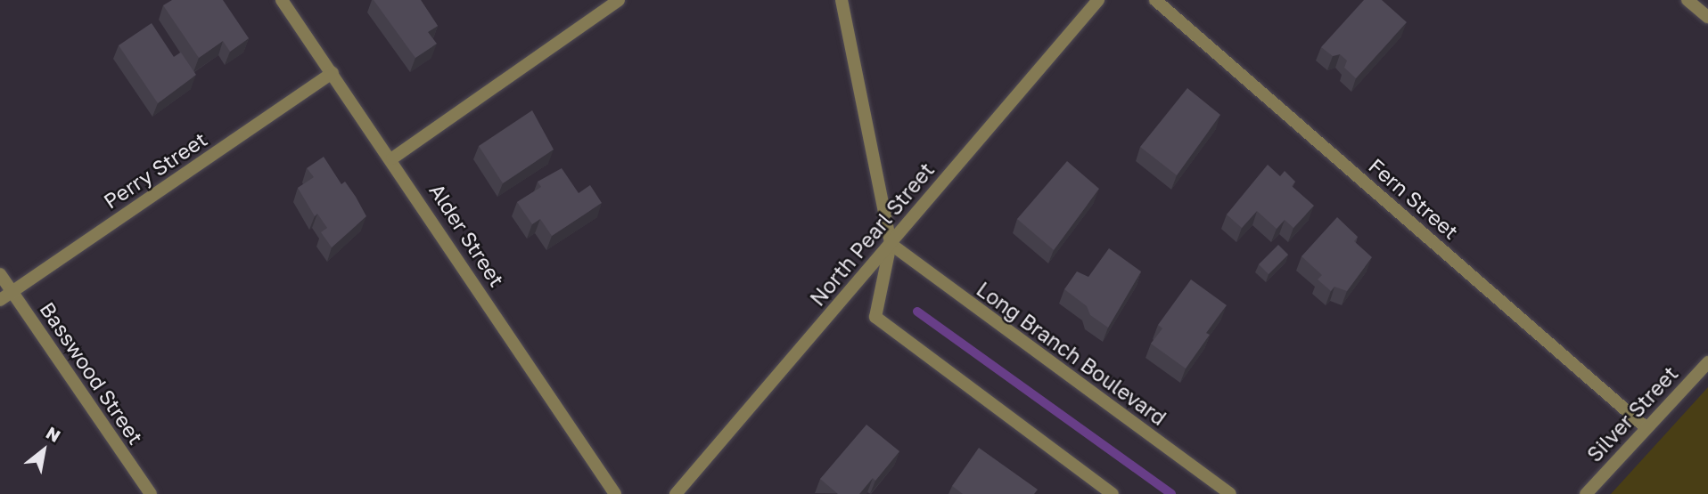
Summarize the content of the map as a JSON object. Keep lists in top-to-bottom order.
{
  "streets": {
    "street": [
      "Perry Street",
      "Fern Street",
      "North Pearl Street",
      "Alder Street",
      "Long Branch Boulevard",
      "Basswood Street",
      "Silver Street"
    ]
  },
  "crossings": [
    ["Perry Street", "Alder Street"],
    ["Perry Street", "Basswood Street"],
    ["Fern Street", "Silver Street"],
    ["North Pearl Street", "Long Branch Boulevard"]
  ],
  "north": "top right"
}
